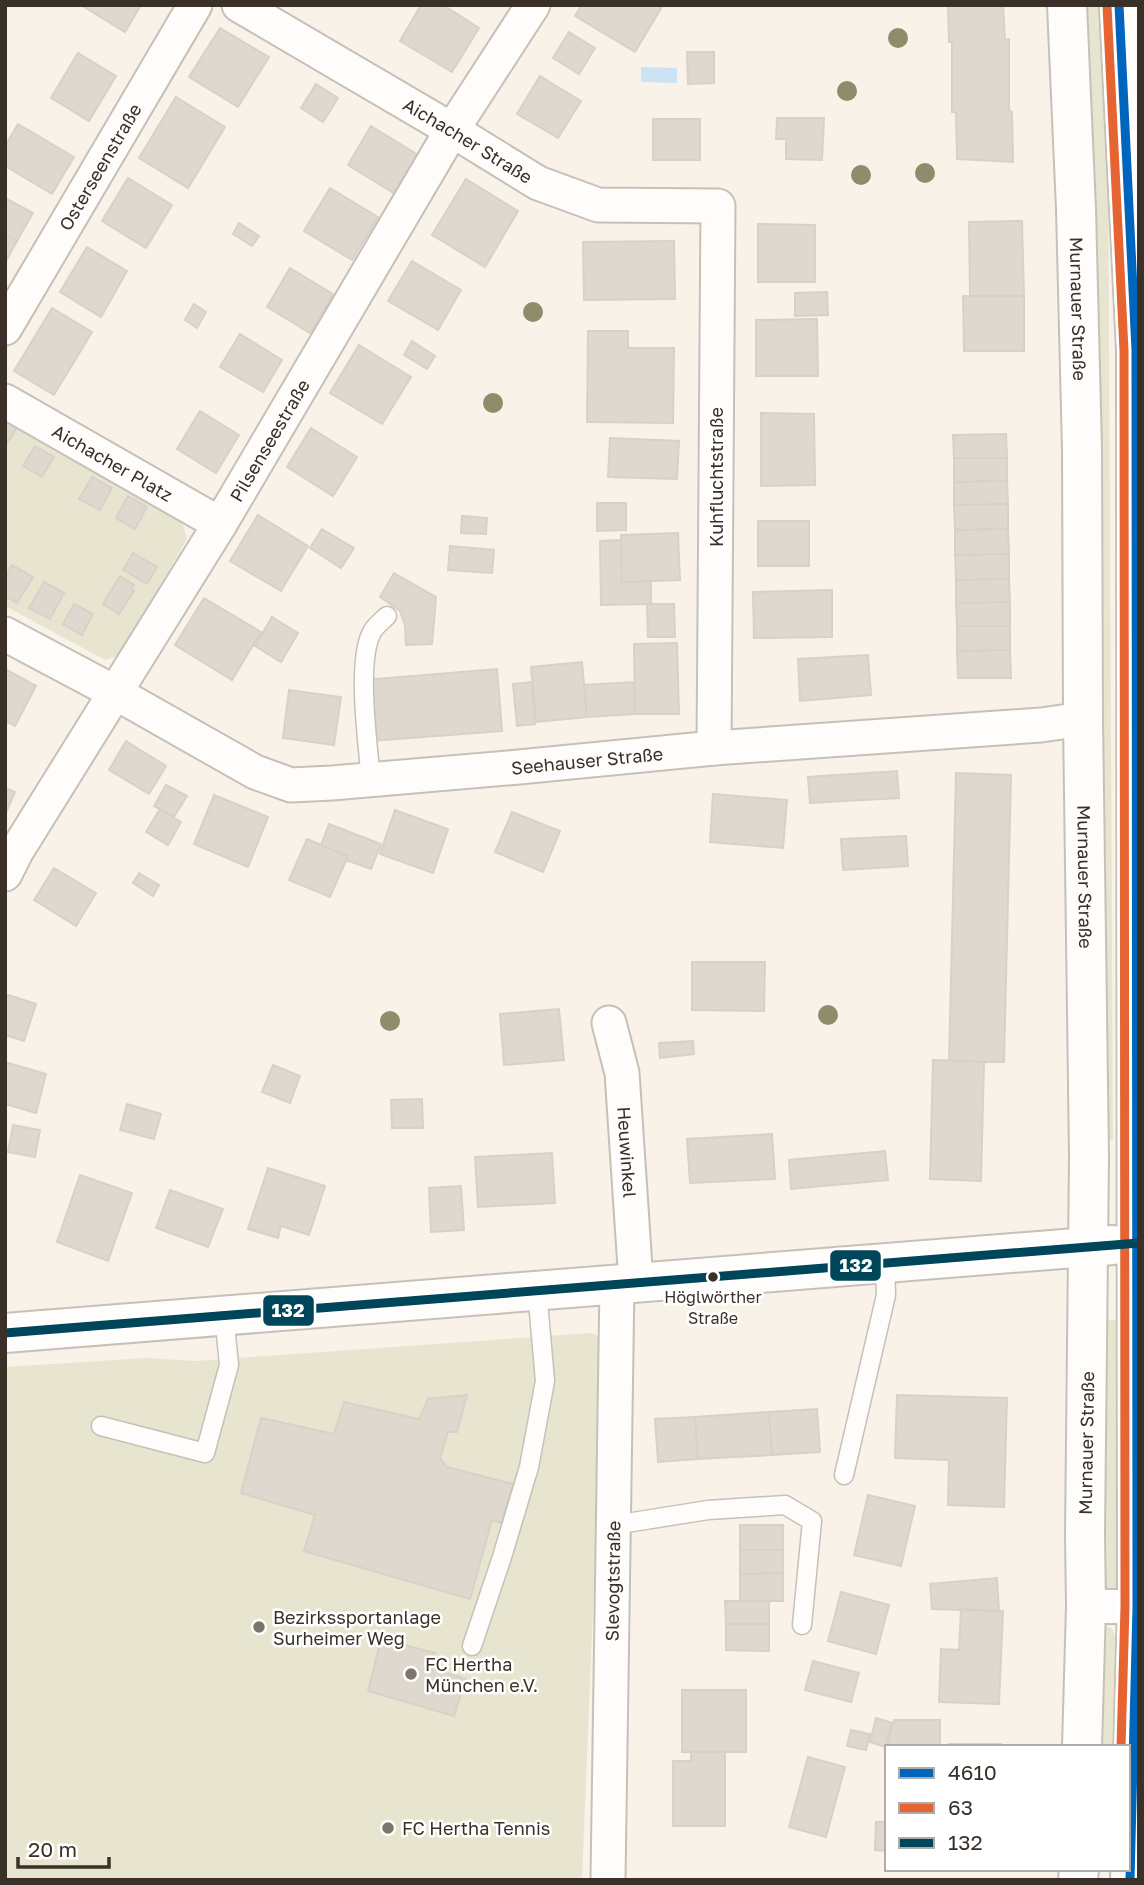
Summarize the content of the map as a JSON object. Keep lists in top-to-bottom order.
{
  "streets": {
    "main road": ["Murnauer Straße"],
    "street": [
      "Aichacher Straße",
      "Osterseenstraße",
      "Pilsenseestraße",
      "Aichacher Platz",
      "Kuhfluchtstraße",
      "Seehauser Straße",
      "Heuwinkel",
      "Slevogtstraße"
    ]
  },
  "crossings": [
    ["Aichacher Straße", "Pilsenseestraße"],
    ["Aichacher Straße", "Kuhfluchtstraße"],
    ["Murnauer Straße", "Seehauser Straße"],
    ["Pilsenseestraße", "Aichacher Platz"],
    ["Pilsenseestraße", "Seehauser Straße"],
    ["Kuhfluchtstraße", "Seehauser Straße"],
    ["Heuwinkel", "Slevogtstraße"]
  ],
  "places": [
    "Höglwörther Straße",
    "Bezirkssportanlage Surheimer Weg",
    "FC Hertha München e.V.",
    "FC Hertha Tennis"
  ],
  "lines": ["transit line 4610", "transit line 63", "transit line 132"],
  "legend": ["4610", "63", "132"],
  "scale_bar": "20 m"
}
